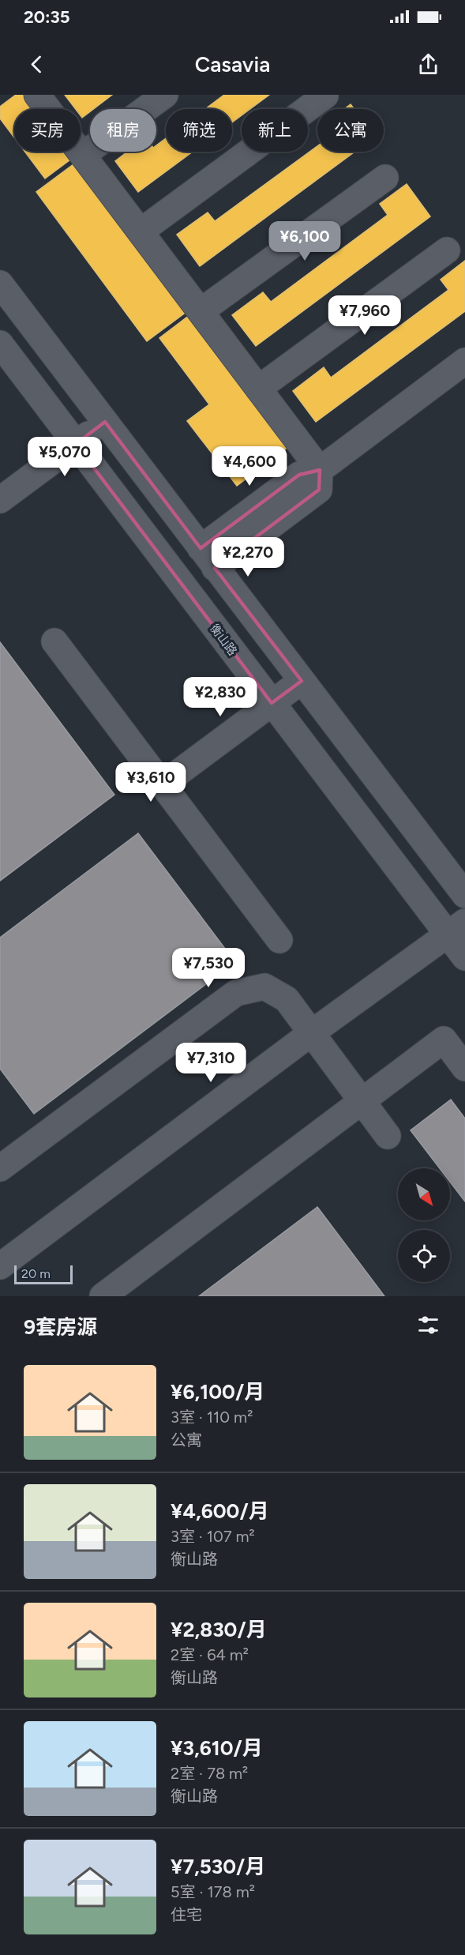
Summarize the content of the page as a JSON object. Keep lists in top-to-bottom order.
{
  "streets": {
    "street": ["衡山路"]
  },
  "scale_bar": "20 m",
  "north": "bottom right",
  "page": {
    "status": "20:35",
    "header": "Casavia",
    "chip": [
      "买房",
      "租房",
      "筛选",
      "新上",
      "公寓"
    ],
    "price": [
      "¥6,100",
      "¥7,960",
      "¥5,070",
      "¥4,600",
      "¥2,270",
      "¥2,830",
      "¥3,610",
      "¥7,530",
      "¥7,310"
    ],
    "scale": "20 m",
    "heading": "9套房源",
    "list": [
      {
        "name": "¥6,100/月",
        "note": "3室 · 110 m² · 公寓"
      },
      {
        "name": "¥4,600/月",
        "note": "3室 · 107 m² · 衡山路"
      },
      {
        "name": "¥2,830/月",
        "note": "2室 · 64 m² · 衡山路"
      },
      {
        "name": "¥3,610/月",
        "note": "2室 · 78 m² · 衡山路"
      },
      {
        "name": "¥7,530/月",
        "note": "5室 · 178 m² · 住宅"
      }
    ]
  }
}
